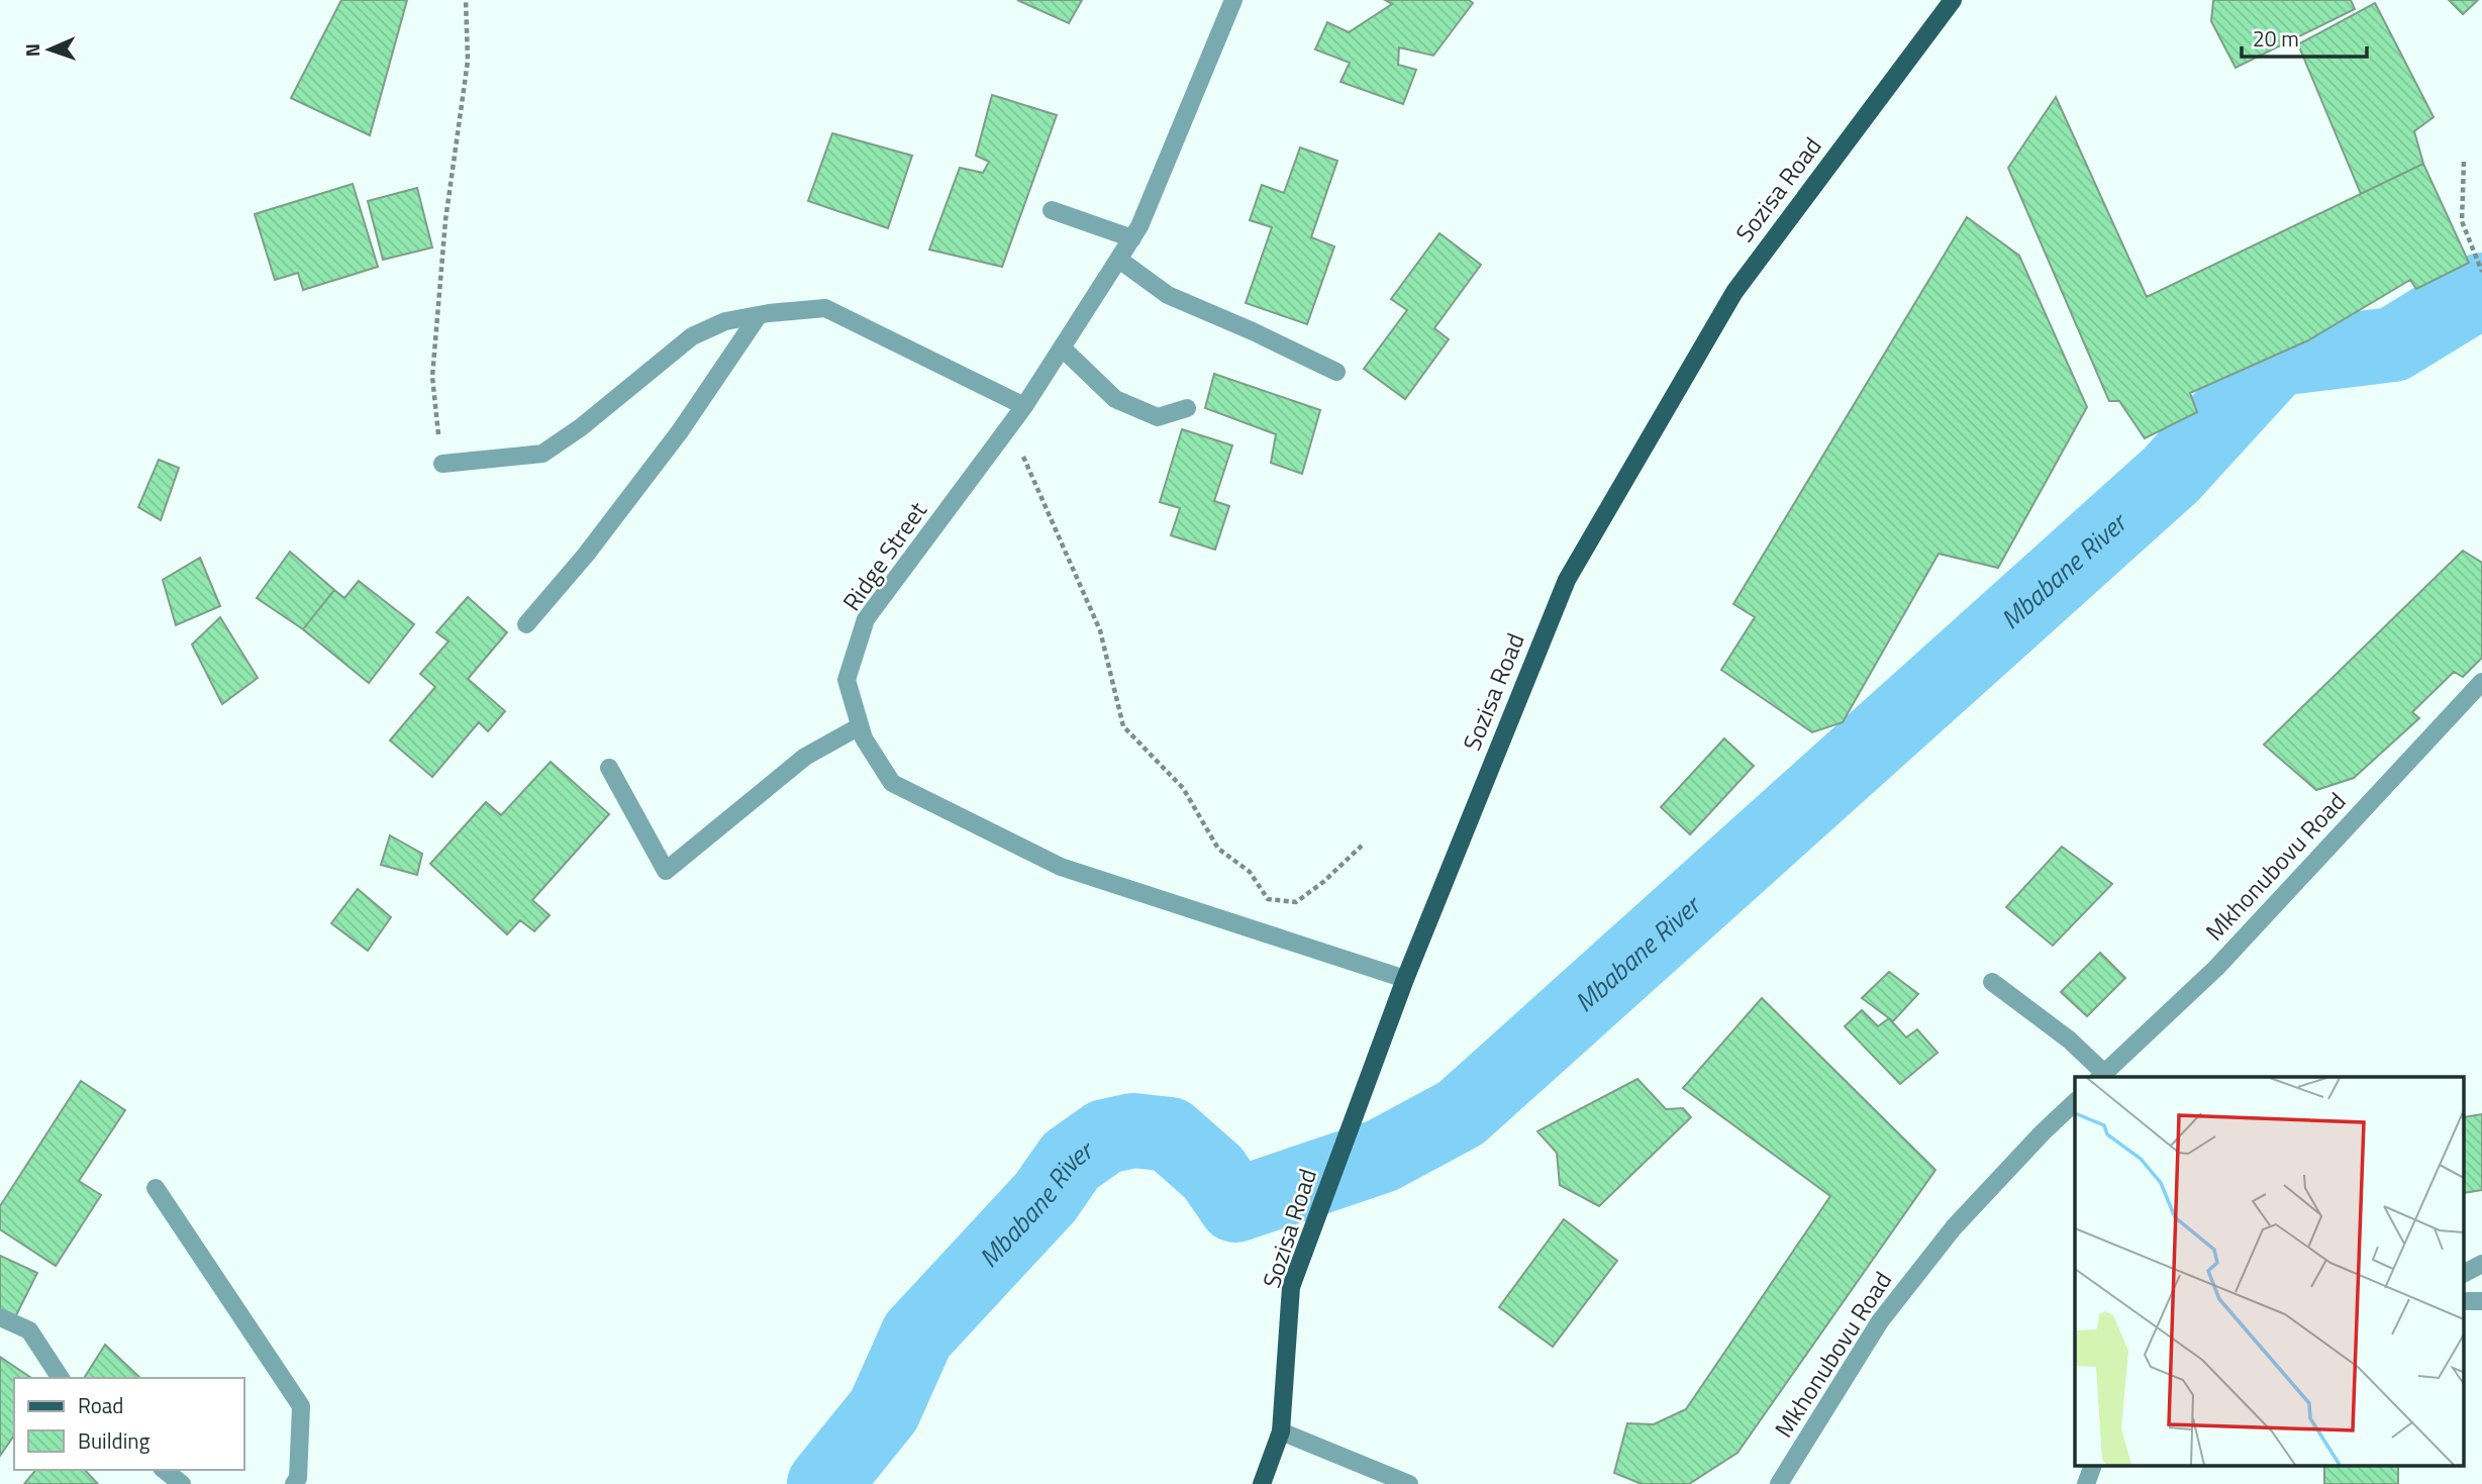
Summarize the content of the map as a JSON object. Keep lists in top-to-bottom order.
{
  "streets": {
    "main road": ["Sozisa Road"],
    "street": ["Ridge Street", "Mkhonubovu Road"]
  },
  "crossings": [
    ["Sozisa Road", "Ridge Street"]
  ],
  "water": ["Mbabane River"],
  "legend": ["Road", "Building"],
  "scale_bar": "20 m",
  "north": "left"
}
